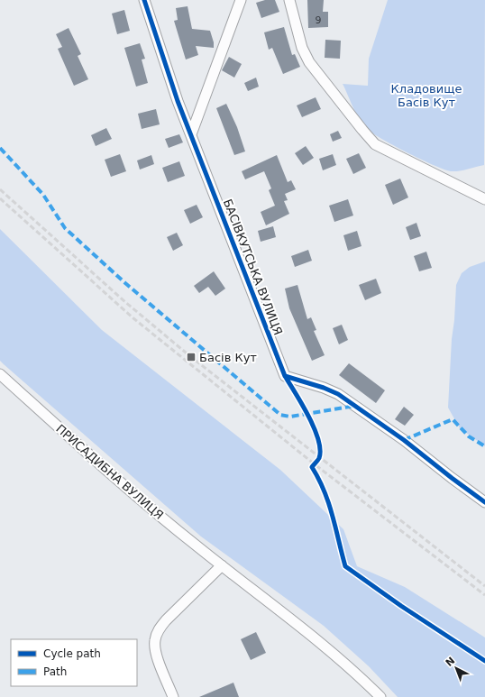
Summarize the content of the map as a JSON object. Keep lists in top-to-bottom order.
{
  "streets": {
    "street": ["БАСІВКУТСЬКА ВУЛИЦЯ", "ПРИСАДИБНА ВУЛИЦЯ"]
  },
  "parks": ["Кладовище Басів Кут"],
  "places": {
    "transit": ["Басів Кут"]
  },
  "house_numbers": ["9"],
  "legend": ["Cycle path", "Path"],
  "north": "top left"
}
